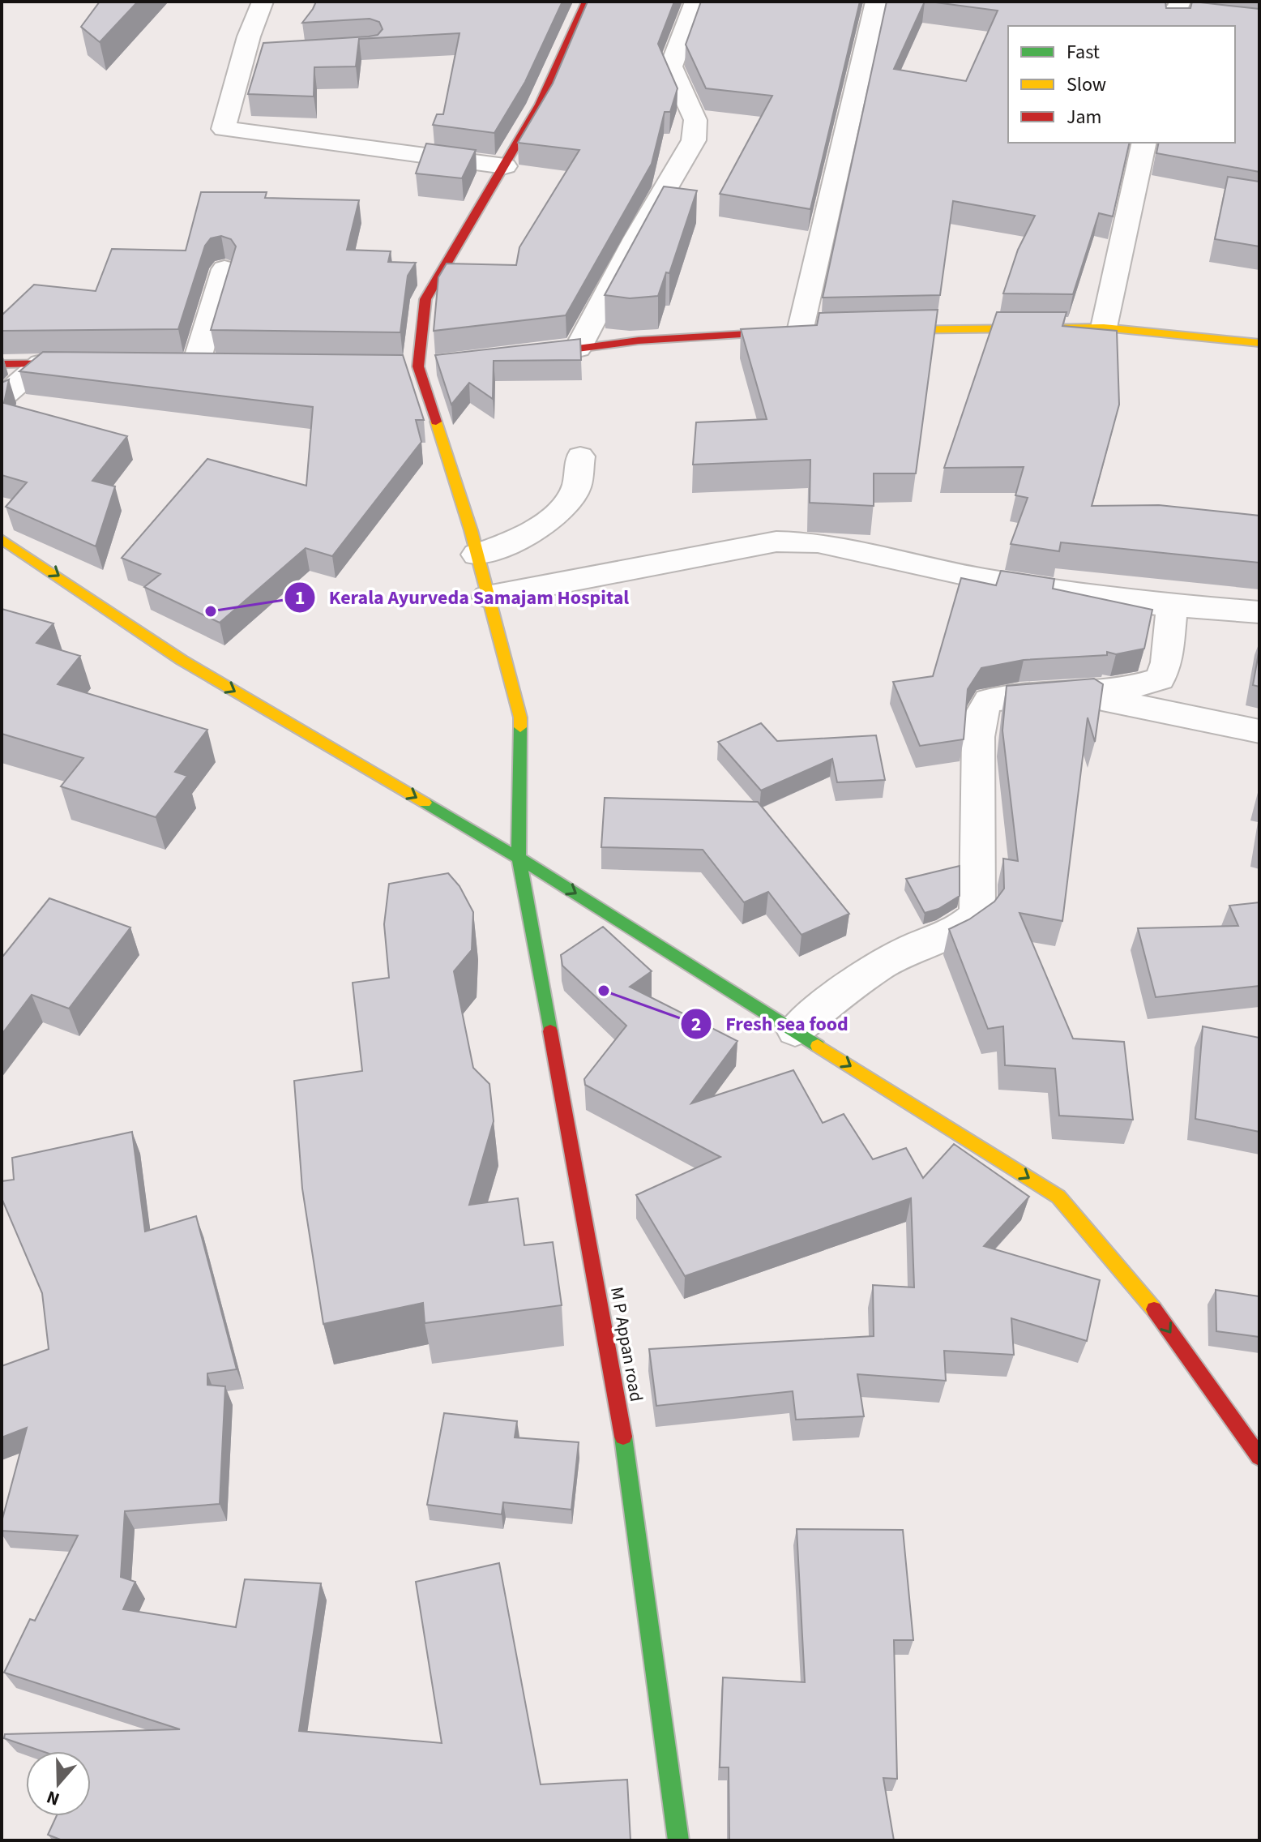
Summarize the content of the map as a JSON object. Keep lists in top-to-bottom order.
{
  "streets": {
    "street": ["M P Appan road"]
  },
  "places": ["Kerala Ayurveda Samajam Hospital", "Fresh sea food"],
  "legend": ["Fast", "Slow", "Jam"],
  "north": "bottom"
}
